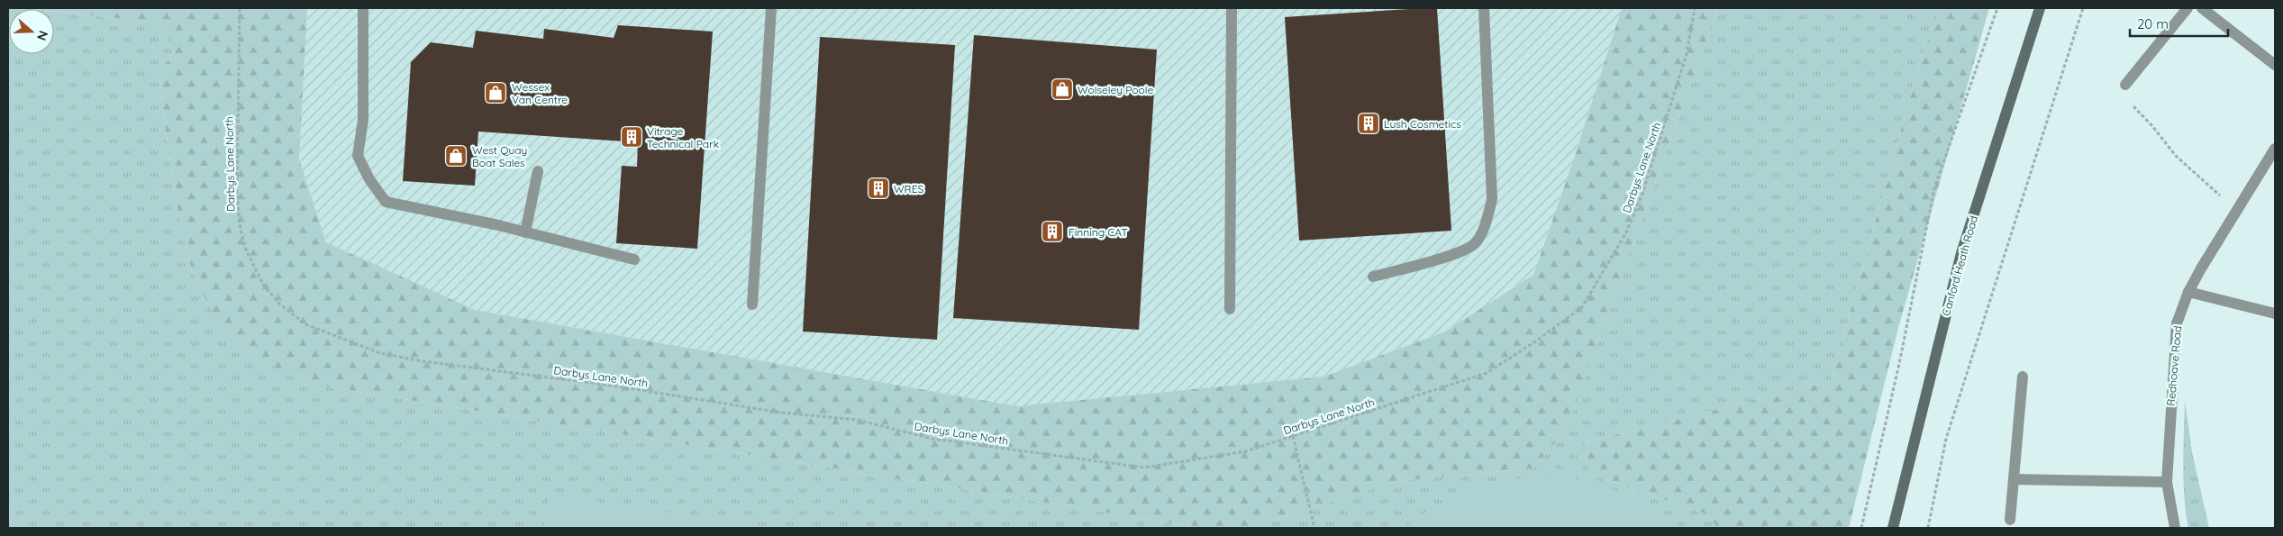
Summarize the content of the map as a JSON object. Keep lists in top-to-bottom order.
{
  "streets": {
    "main road": ["Canford Heath Road"],
    "street": ["Redhoave Road"],
    "path": ["Darbys Lane North"]
  },
  "places": {
    "shop": ["Wolseley Poole", "Wessex Van Centre", "West Quay Boat Sales"],
    "building": [
      "Lush Cosmetics",
      "Vitrage Technical Park",
      "WRES",
      "Finning CAT"
    ]
  },
  "scale_bar": "20 m",
  "north": "right"
}
